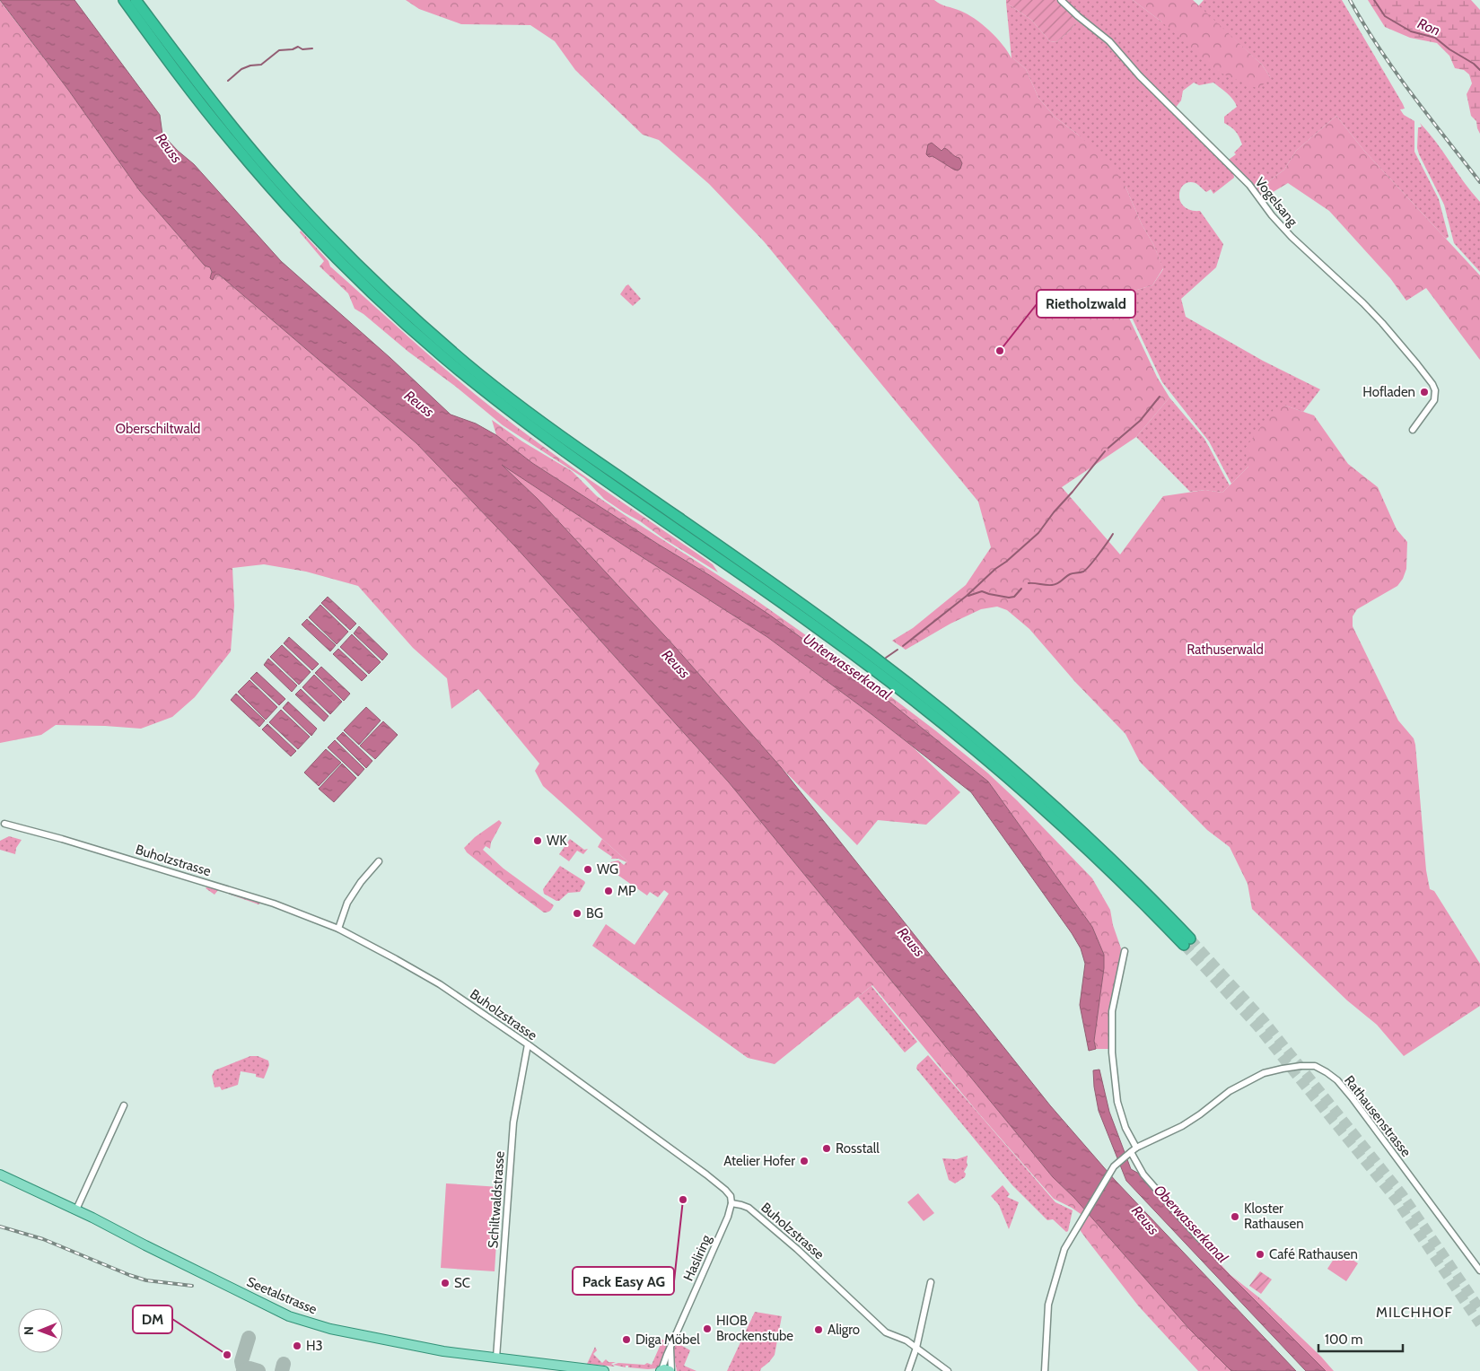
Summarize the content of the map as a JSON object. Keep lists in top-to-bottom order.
{
  "streets": {
    "main road": ["Seetalstrasse"],
    "street": [
      "Vogelsang",
      "Buholzstrasse",
      "Rathausenstrasse",
      "Schiltwaldstrasse",
      "Hasliring"
    ]
  },
  "crossings": [
    ["Buholzstrasse", "Schiltwaldstrasse"],
    ["Buholzstrasse", "Hasliring"],
    ["Schiltwaldstrasse", "Seetalstrasse"]
  ],
  "districts": ["MILCHHOF"],
  "water": [
    "Ron",
    "Reuss",
    "Unterwasserkanal",
    "Oberwasserkanal"
  ],
  "parks": ["Oberschiltwald", "Rathuserwald"],
  "places": [
    "Rietholzwald",
    "Hofladen",
    "WK",
    "WG",
    "MP",
    "BG",
    "Rosstall",
    "Atelier Hofer",
    "Pack Easy AG",
    "Kloster Rathausen",
    "Café Rathausen",
    "SC",
    "HIOB Brockenstube",
    "Aligro",
    "Diga Möbel",
    "H3",
    "DM"
  ],
  "scale_bar": "100 m",
  "north": "left"
}
